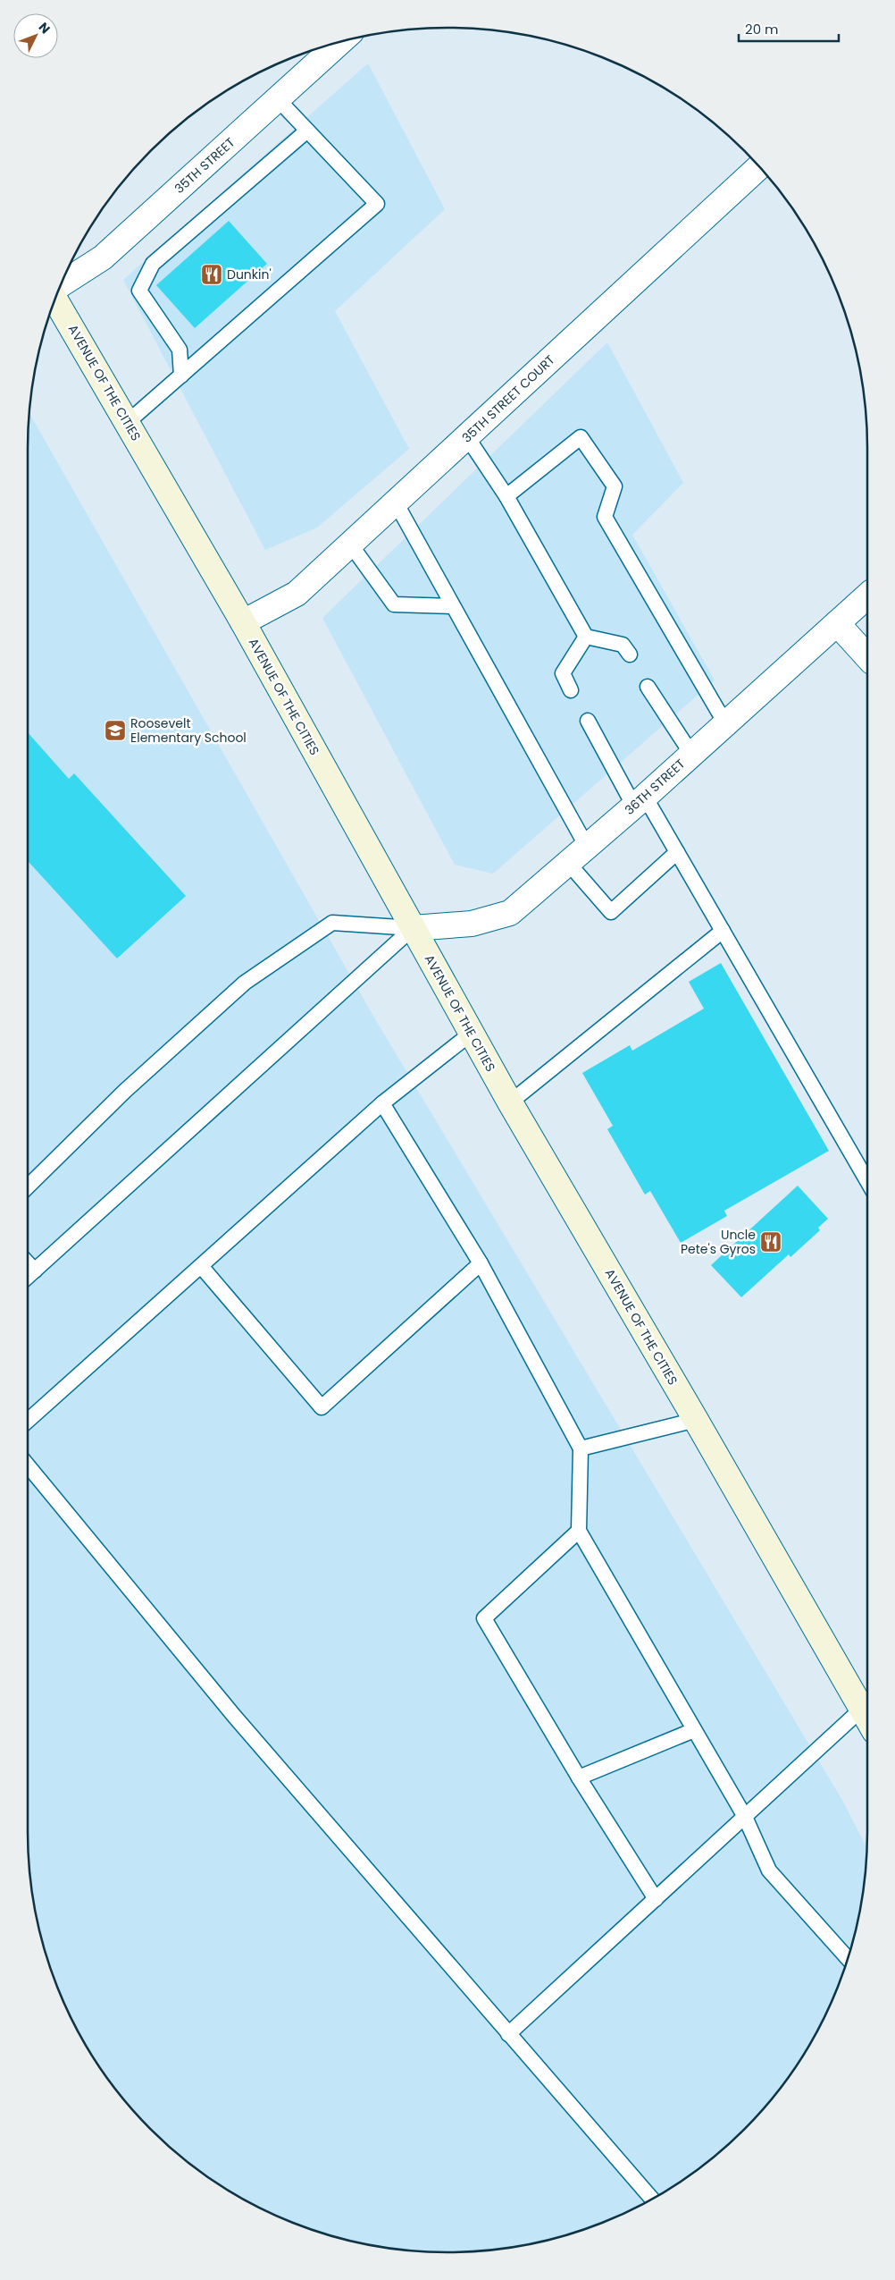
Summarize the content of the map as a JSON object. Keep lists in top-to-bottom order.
{
  "streets": {
    "main road": ["AVENUE OF THE CITIES"],
    "street": ["35TH STREET", "35TH STREET COURT", "36TH STREET"]
  },
  "crossings": [
    ["AVENUE OF THE CITIES", "35TH STREET COURT"],
    ["AVENUE OF THE CITIES", "36TH STREET"]
  ],
  "places": {
    "restaurant": ["Dunkin'", "Uncle Pete's Gyros"],
    "school or university": ["Roosevelt Elementary School"]
  },
  "scale_bar": "20 m",
  "north": "top right"
}
